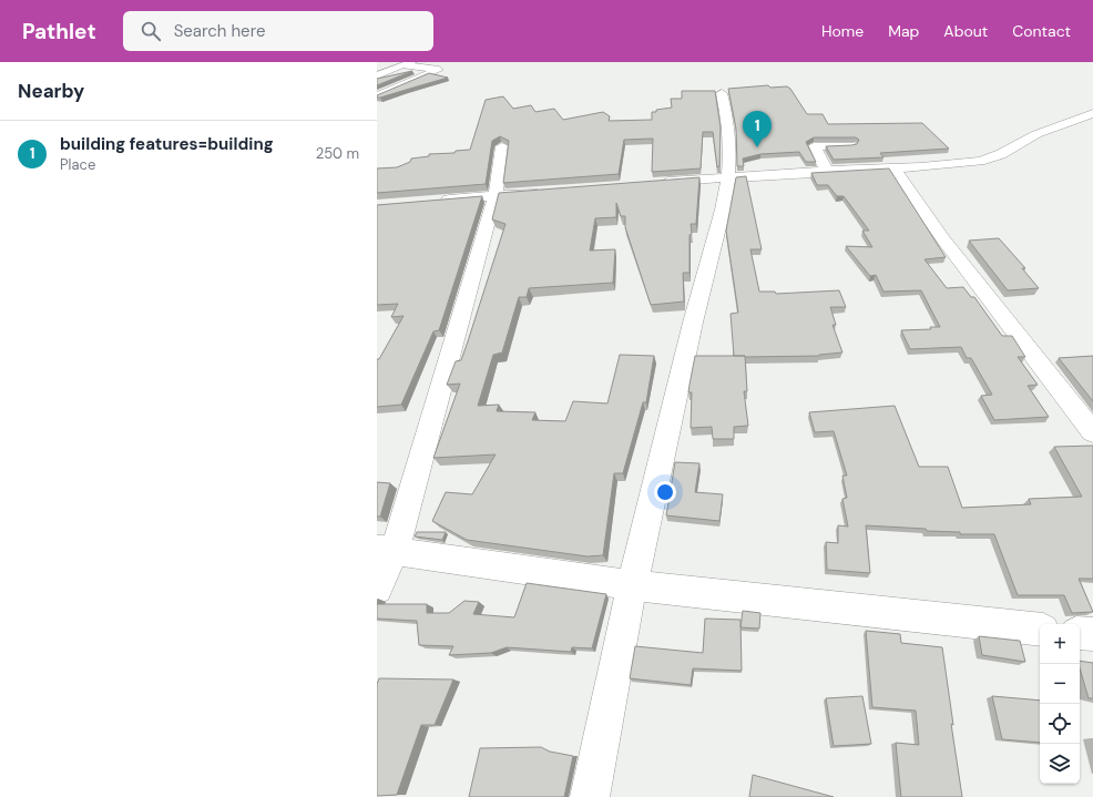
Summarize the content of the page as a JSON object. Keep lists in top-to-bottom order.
{
  "page": {
    "header": "Pathlet",
    "search": "Search here",
    "nav": [
      "Home",
      "Map",
      "About",
      "Contact"
    ],
    "heading": "Nearby",
    "pins": "1",
    "list": [
      {
        "mark": "1",
        "name": "building features=building",
        "note": "Place",
        "value": "250 m"
      }
    ],
    "map_buttons": ["+", "−"]
  }
}
